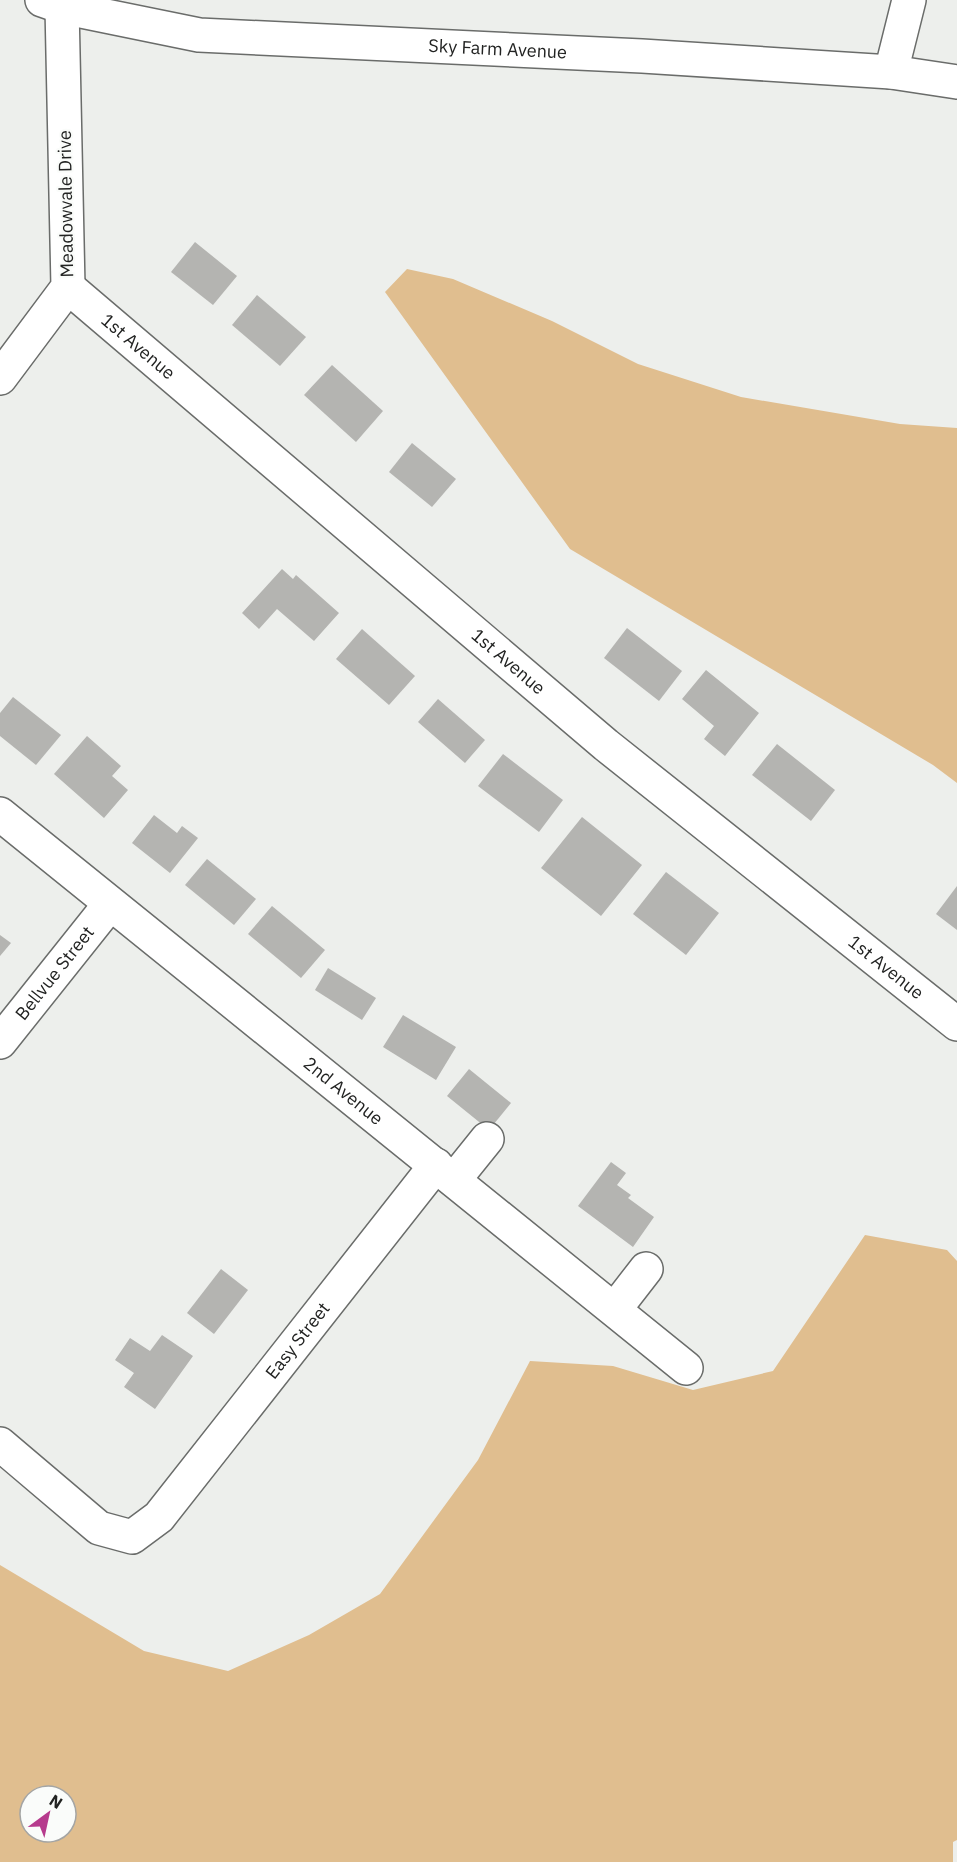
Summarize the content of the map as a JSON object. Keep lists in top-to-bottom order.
{
  "streets": {
    "street": [
      "Sky Farm Avenue",
      "Meadowvale Drive",
      "1st Avenue",
      "Bellvue Street",
      "2nd Avenue",
      "Easy Street"
    ]
  },
  "crossings": [
    ["Sky Farm Avenue", "Meadowvale Drive"],
    ["Meadowvale Drive", "1st Avenue"],
    ["Bellvue Street", "2nd Avenue"],
    ["2nd Avenue", "Easy Street"]
  ],
  "north": "top right"
}
